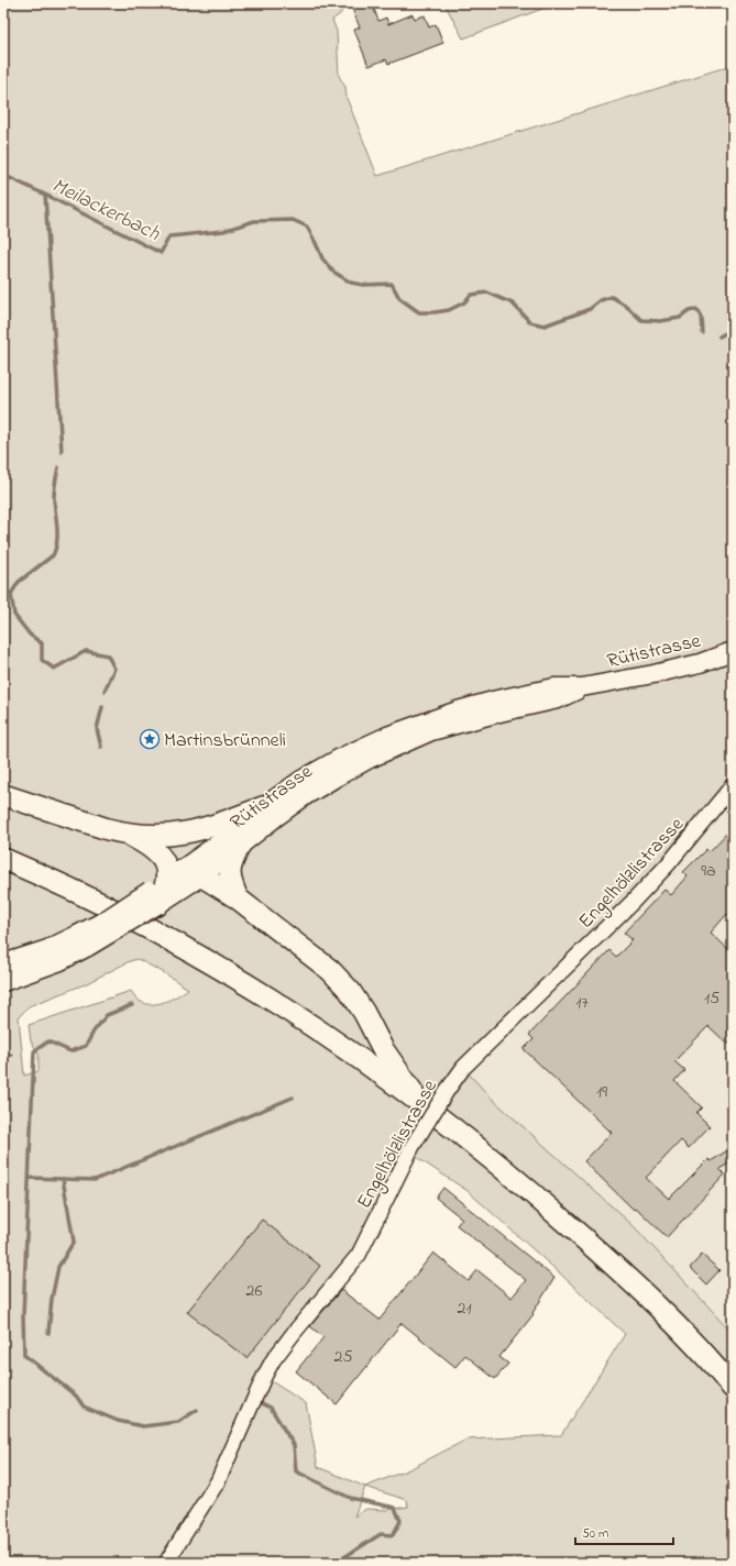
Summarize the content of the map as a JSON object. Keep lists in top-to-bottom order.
{
  "streets": {
    "main road": ["Rütistrasse"],
    "street": ["Engelhölzlistrasse"]
  },
  "water": ["Meilackerbach"],
  "places": {
    "place": ["Martinsbrünneli"]
  },
  "house_numbers": [
    "9a",
    "15",
    "17",
    "19",
    "26",
    "21",
    "25"
  ],
  "scale_bar": "50 m"
}
